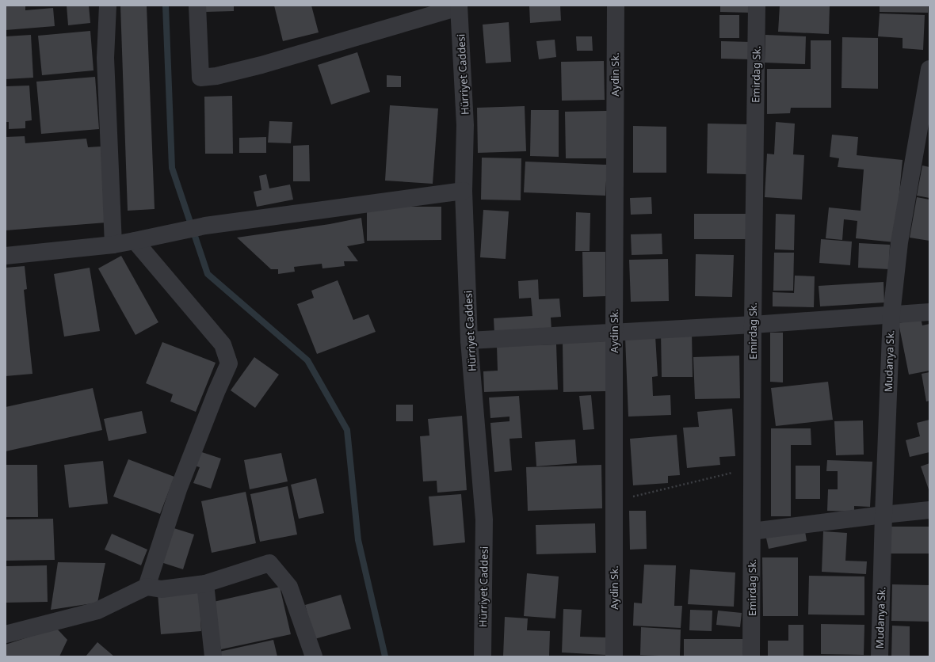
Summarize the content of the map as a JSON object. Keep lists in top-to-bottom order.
{
  "streets": {
    "street": [
      "Hürriyet Caddesi",
      "Aydin Sk.",
      "Emirdag Sk.",
      "Mudanya Sk."
    ]
  }
}
